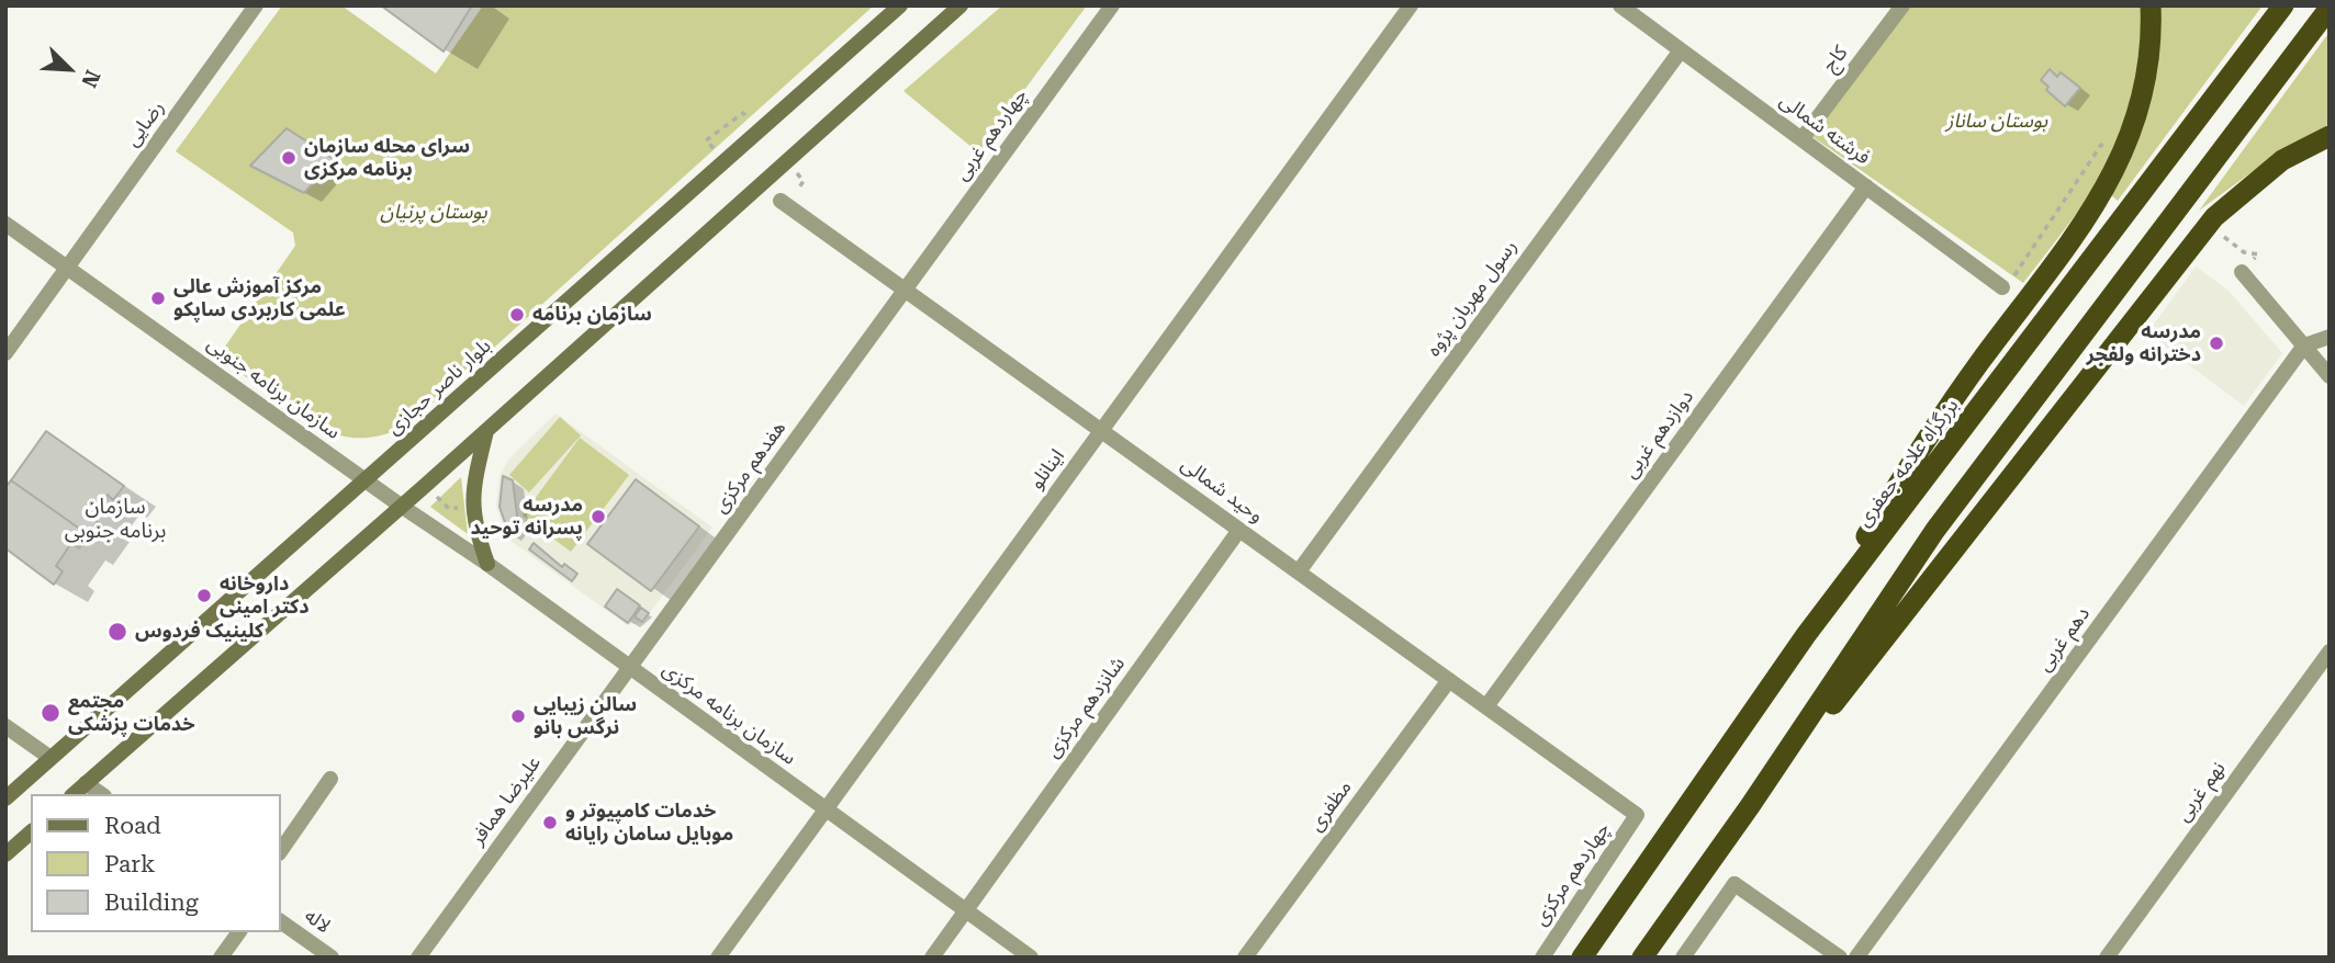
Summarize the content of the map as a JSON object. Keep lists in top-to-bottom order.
{
  "streets": {
    "highway": ["بزرگراه علامه جعفری"],
    "main road": ["بلوار ناصر حجازی"],
    "street": [
      "کاج",
      "رضایی",
      "فرشته شمالی",
      "چهاردهم غربی",
      "رسول مهربان پژوه",
      "سازمان برنامه جنوبی",
      "دوازدهم غربی",
      "هفدهم مرکزی",
      "اینانلو",
      "وحید شمالی",
      "دهم غربی",
      "شانزدهم مرکزی",
      "سازمان برنامه مرکزی",
      "نهم غربی",
      "علیرضا همافر",
      "مظفری",
      "چهاردهم مرکزی",
      "لاله"
    ]
  },
  "crossings": [
    ["کاج", "فرشته شمالی"],
    ["رضایی", "سازمان برنامه جنوبی"],
    ["فرشته شمالی", "رسول مهربان پژوه"],
    ["فرشته شمالی", "دوازدهم غربی"],
    ["چهاردهم غربی", "هفدهم مرکزی"],
    ["چهاردهم غربی", "وحید شمالی"],
    ["رسول مهربان پژوه", "وحید شمالی"],
    ["بلوار ناصر حجازی", "سازمان برنامه جنوبی"],
    ["سازمان برنامه جنوبی", "سازمان برنامه مرکزی"],
    ["دوازدهم غربی", "وحید شمالی"],
    ["هفدهم مرکزی", "وحید شمالی"],
    ["هفدهم مرکزی", "سازمان برنامه مرکزی"],
    ["هفدهم مرکزی", "علیرضا همافر"],
    ["اینانلو", "وحید شمالی"],
    ["اینانلو", "سازمان برنامه مرکزی"],
    ["وحید شمالی", "شانزدهم مرکزی"],
    ["وحید شمالی", "مظفری"],
    ["وحید شمالی", "چهاردهم مرکزی"],
    ["شانزدهم مرکزی", "سازمان برنامه مرکزی"],
    ["سازمان برنامه مرکزی", "علیرضا همافر"]
  ],
  "districts": ["سازمان برنامه جنوبی"],
  "parks": ["بوستان ساناز", "بوستان پرنیان"],
  "places": [
    "سرای محله سازمان برنامه مرکزی",
    "مرکز آموزش عالی علمی کاربردی ساپکو",
    "سازمان برنامه",
    "مدرسه دخترانه ولفجر",
    "مدرسه پسرانه توحید",
    "داروخانه دکتر امینی",
    "کلینیک فردوس",
    "مجتمع خدمات پزشکی",
    "سالن زیبایی نرگس بانو",
    "خدمات کامپیوتر و موبایل سامان رایانه"
  ],
  "legend": ["Road", "Park", "Building"],
  "north": "bottom right"
}
